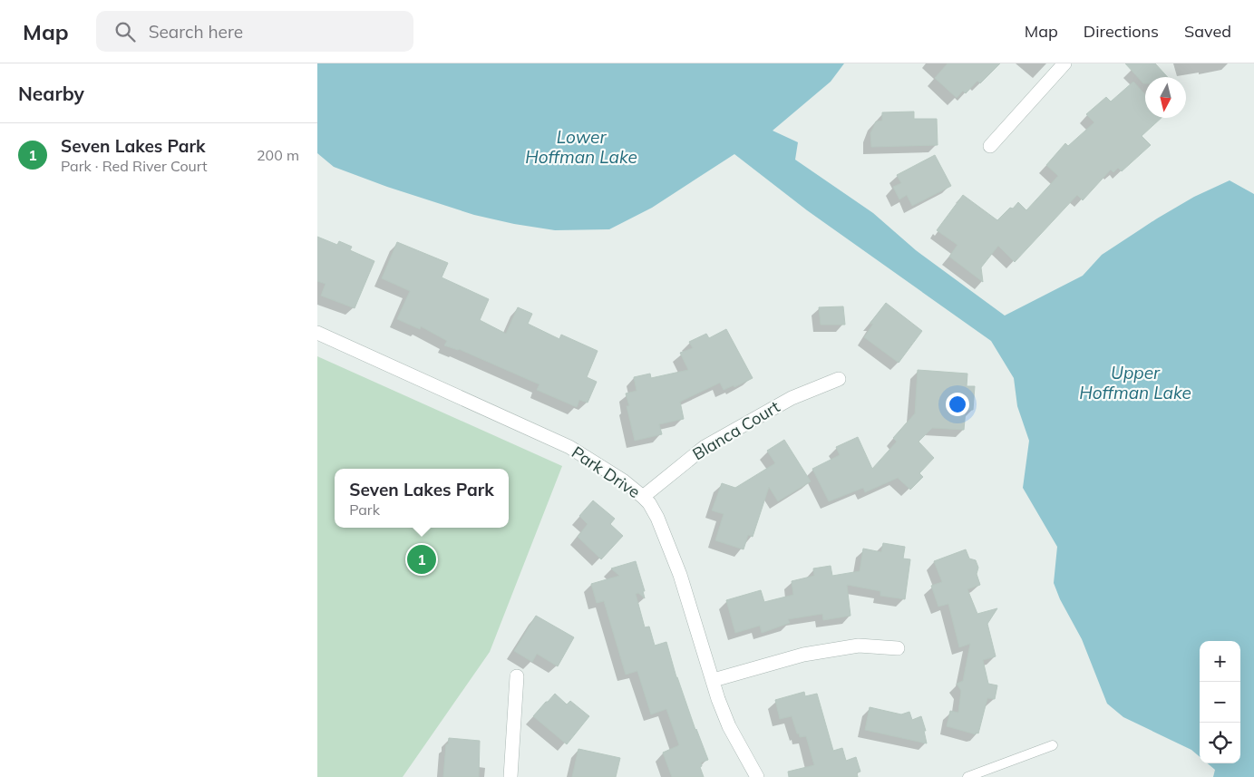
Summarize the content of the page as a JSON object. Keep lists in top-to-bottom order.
{
  "streets": {
    "street": ["Blanca Court", "Park Drive"]
  },
  "crossings": [
    ["Blanca Court", "Park Drive"]
  ],
  "water": ["Lower Hoffman Lake", "Upper Hoffman Lake"],
  "north": "bottom",
  "page": {
    "header": "Map",
    "search": "Search here",
    "nav": ["Map", "Directions", "Saved"],
    "heading": "Nearby",
    "list": [
      {
        "mark": "1",
        "name": "Seven Lakes Park",
        "note": "Park · Red River Court",
        "value": "200 m"
      }
    ],
    "popup": ["Seven Lakes Park", "Park"],
    "pins": "1",
    "map_buttons": ["+", "−"]
  }
}
